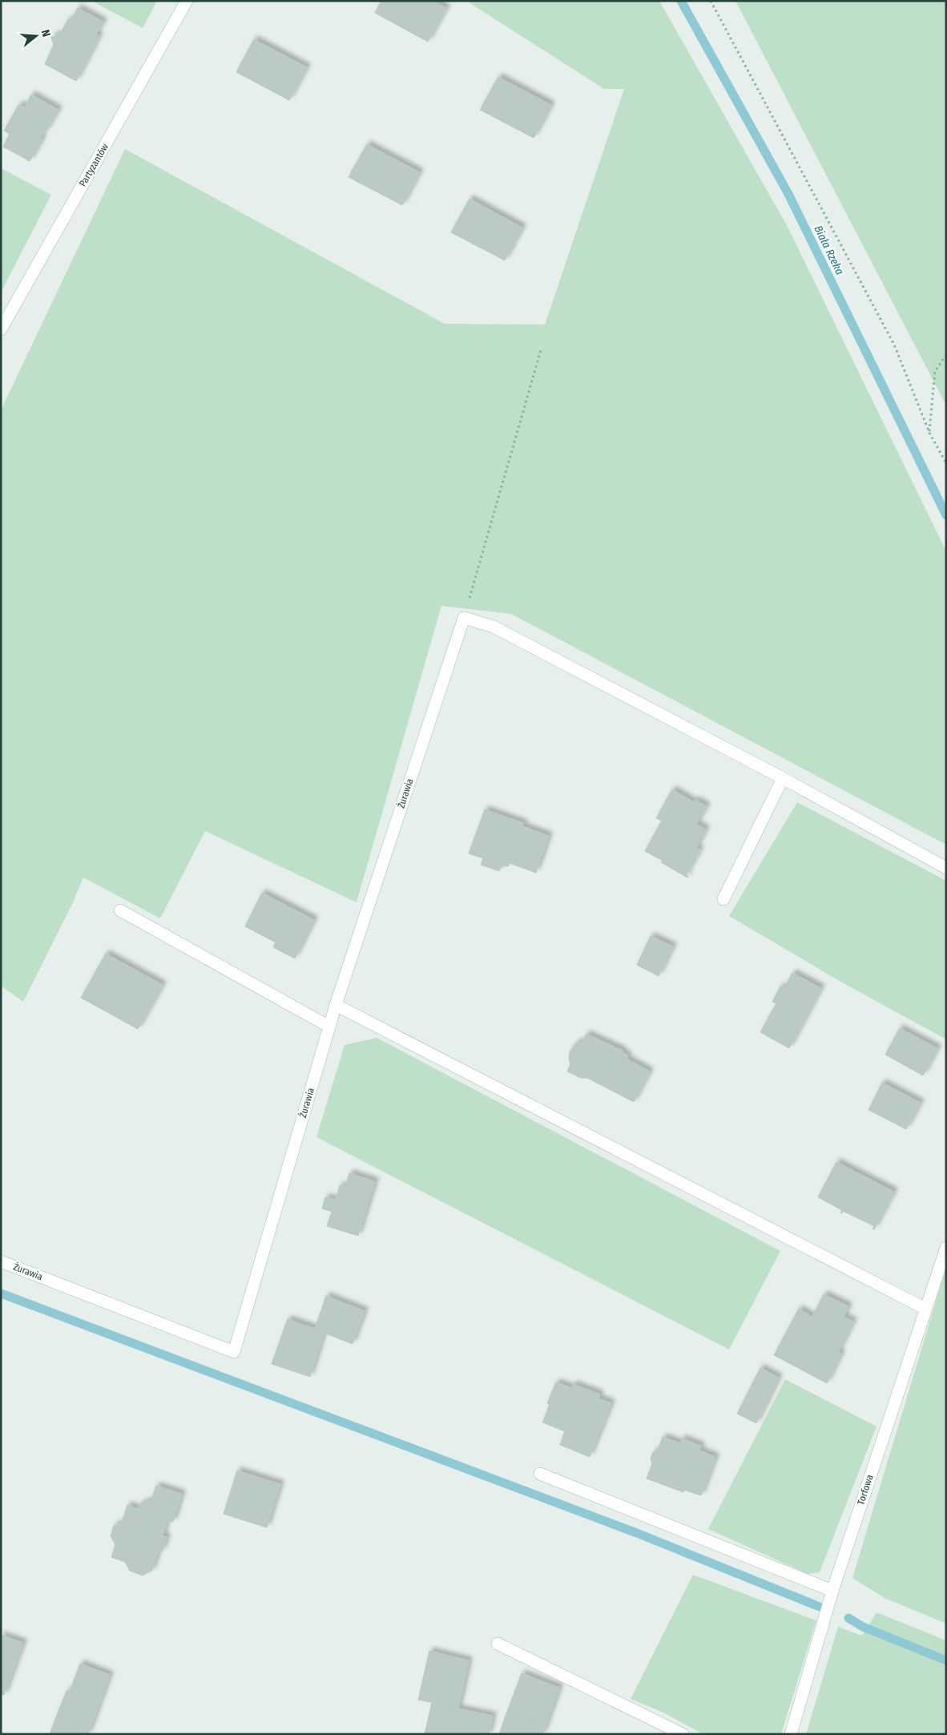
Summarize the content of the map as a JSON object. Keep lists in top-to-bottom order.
{
  "streets": {
    "street": ["Partyzantów", "Żurawia", "Torfowa"]
  },
  "water": ["Biała Rzeka"],
  "north": "right"
}
